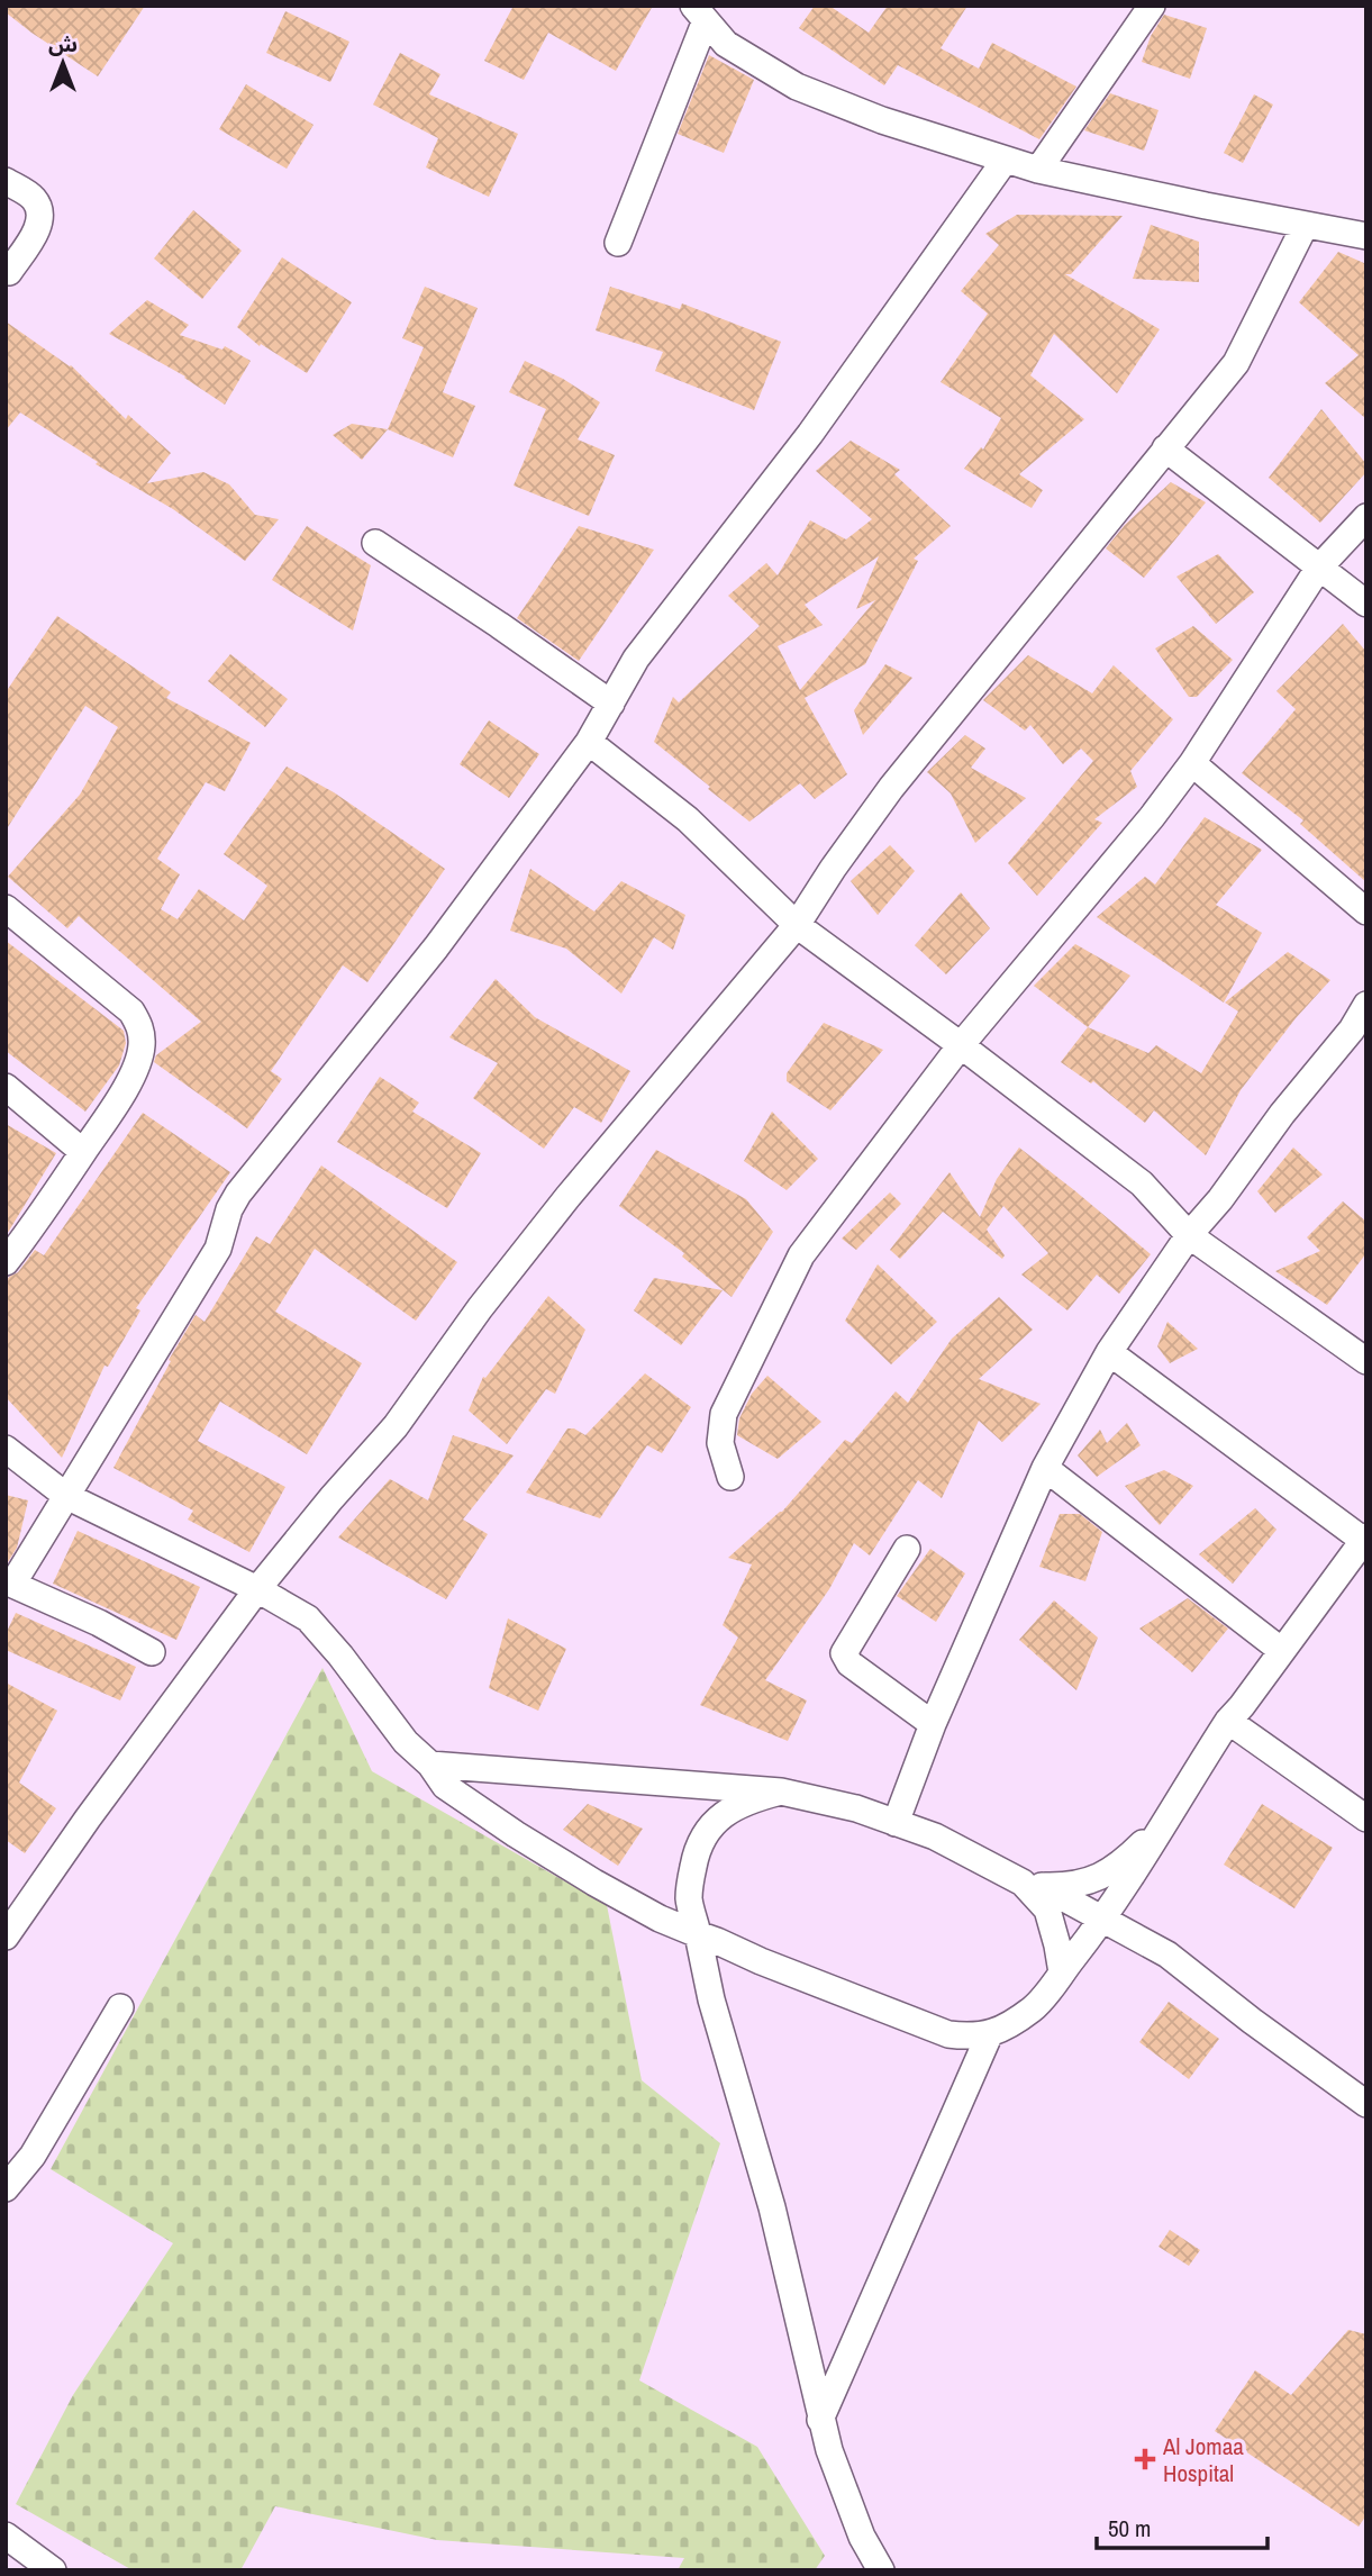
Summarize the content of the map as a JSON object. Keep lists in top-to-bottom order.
{
  "places": {
    "health": ["Al Jomaa Hospital"]
  },
  "scale_bar": "50 m",
  "north": "top"
}
